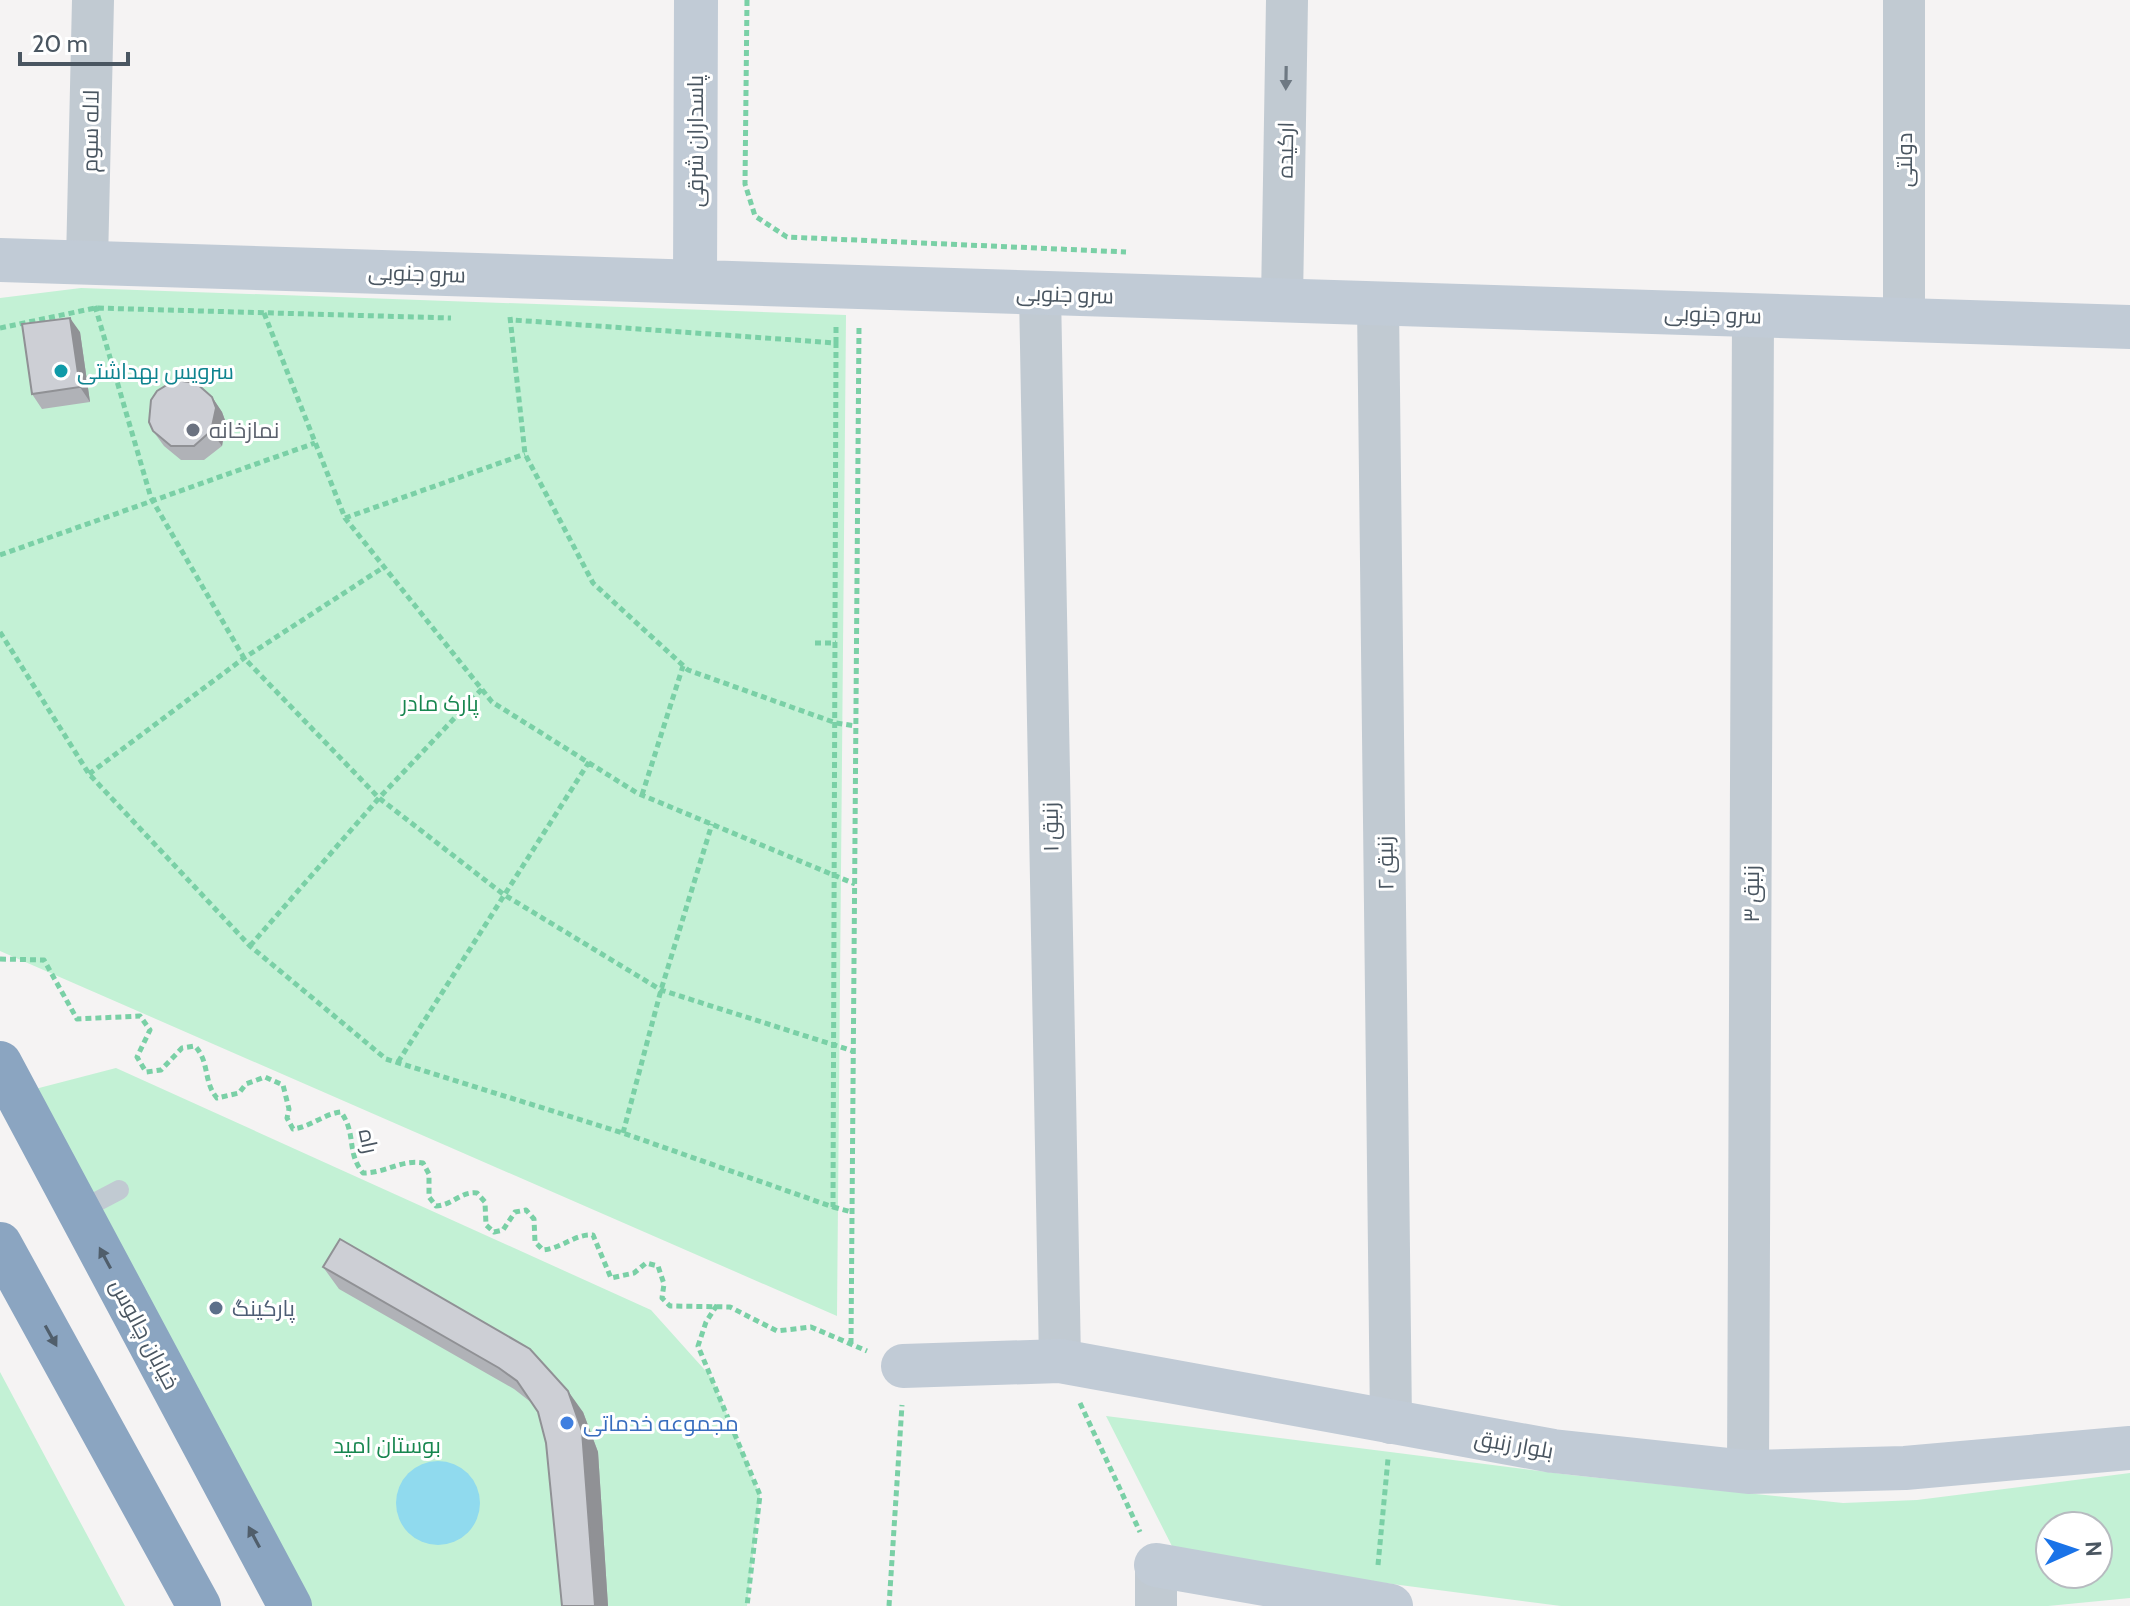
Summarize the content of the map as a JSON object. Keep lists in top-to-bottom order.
{
  "streets": {
    "highway": ["خیابان چالوس"],
    "street": [
      "لاله سوم",
      "پاسداران شرقی",
      "ارکیده",
      "دولتی",
      "سرو جنوبی",
      "زنبق ۱",
      "زنبق ۲",
      "زنبق ۳",
      "بلوار زنبق"
    ],
    "path": ["راه"]
  },
  "crossings": [
    ["لاله سوم", "سرو جنوبی"],
    ["پاسداران شرقی", "سرو جنوبی"],
    ["ارکیده", "سرو جنوبی"],
    ["دولتی", "سرو جنوبی"],
    ["سرو جنوبی", "زنبق ۱"],
    ["سرو جنوبی", "زنبق ۲"],
    ["سرو جنوبی", "زنبق ۳"],
    ["زنبق ۱", "بلوار زنبق"],
    ["زنبق ۲", "بلوار زنبق"],
    ["زنبق ۳", "بلوار زنبق"]
  ],
  "one_way": ["ارکیده"],
  "parks": ["پارک مادر", "بوستان امید"],
  "places": [
    "سرویس بهداشتی",
    "نمازخانه",
    "پارکینگ",
    "مجموعه خدماتی"
  ],
  "scale_bar": "20 m",
  "north": "right"
}
